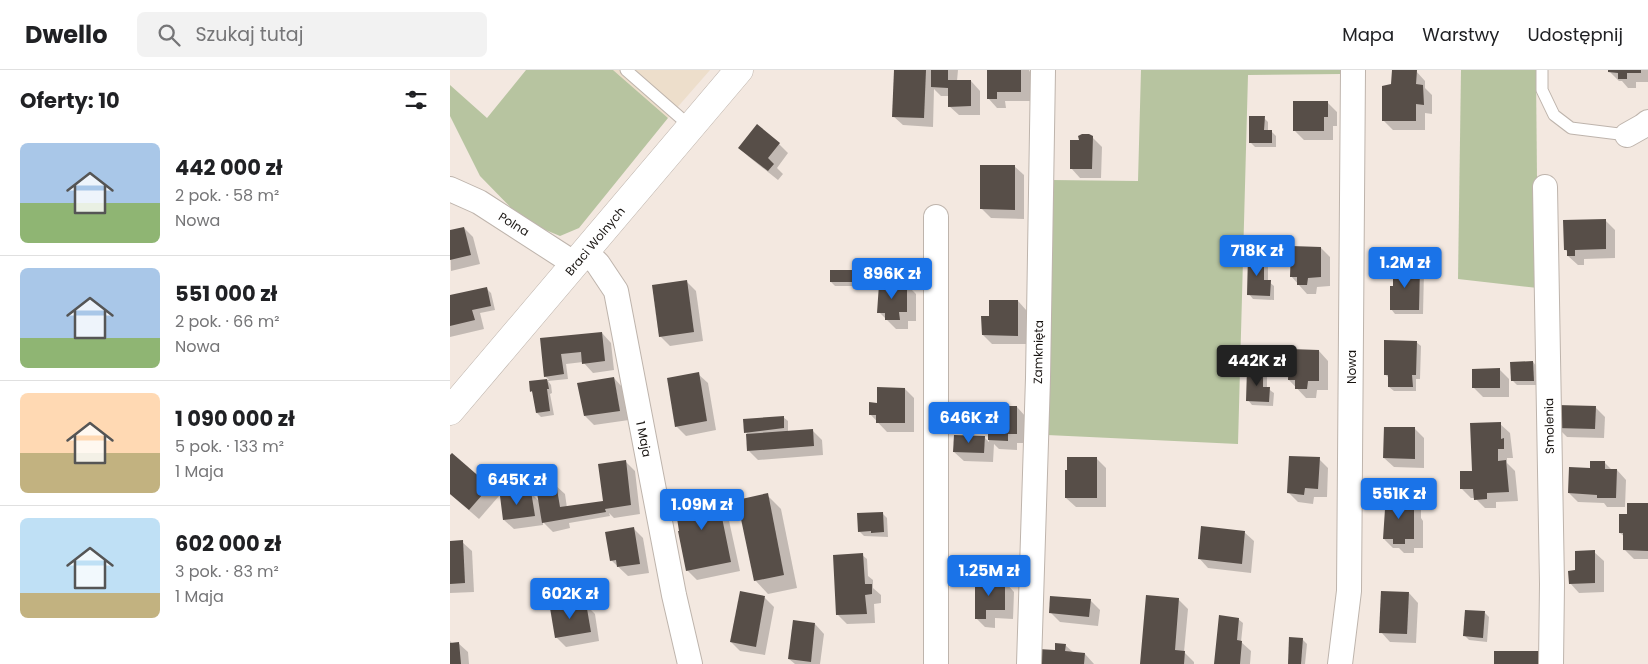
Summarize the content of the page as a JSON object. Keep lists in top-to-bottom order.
{
  "streets": {
    "main road": ["Braci Wolnych"],
    "street": [
      "Polna",
      "Zamknięta",
      "Nowa",
      "Smolenia",
      "1 Maja"
    ]
  },
  "crossings": [
    ["Polna", "Braci Wolnych"],
    ["Polna", "1 Maja"],
    ["Braci Wolnych", "1 Maja"]
  ],
  "page": {
    "header": "Dwello",
    "search": "Szukaj tutaj",
    "nav": ["Mapa", "Warstwy", "Udostępnij"],
    "heading": "Oferty: 10",
    "list": [
      {
        "name": "442 000 zł",
        "note": "2 pok. · 58 m² · Nowa"
      },
      {
        "name": "551 000 zł",
        "note": "2 pok. · 66 m² · Nowa"
      },
      {
        "name": "1 090 000 zł",
        "note": "5 pok. · 133 m² · 1 Maja"
      },
      {
        "name": "602 000 zł",
        "note": "3 pok. · 83 m² · 1 Maja"
      }
    ],
    "price": [
      "718K zł",
      "1.2M zł",
      "896K zł",
      "442K zł",
      "646K zł",
      "645K zł",
      "551K zł",
      "1.09M zł",
      "1.25M zł",
      "602K zł"
    ]
  }
}
